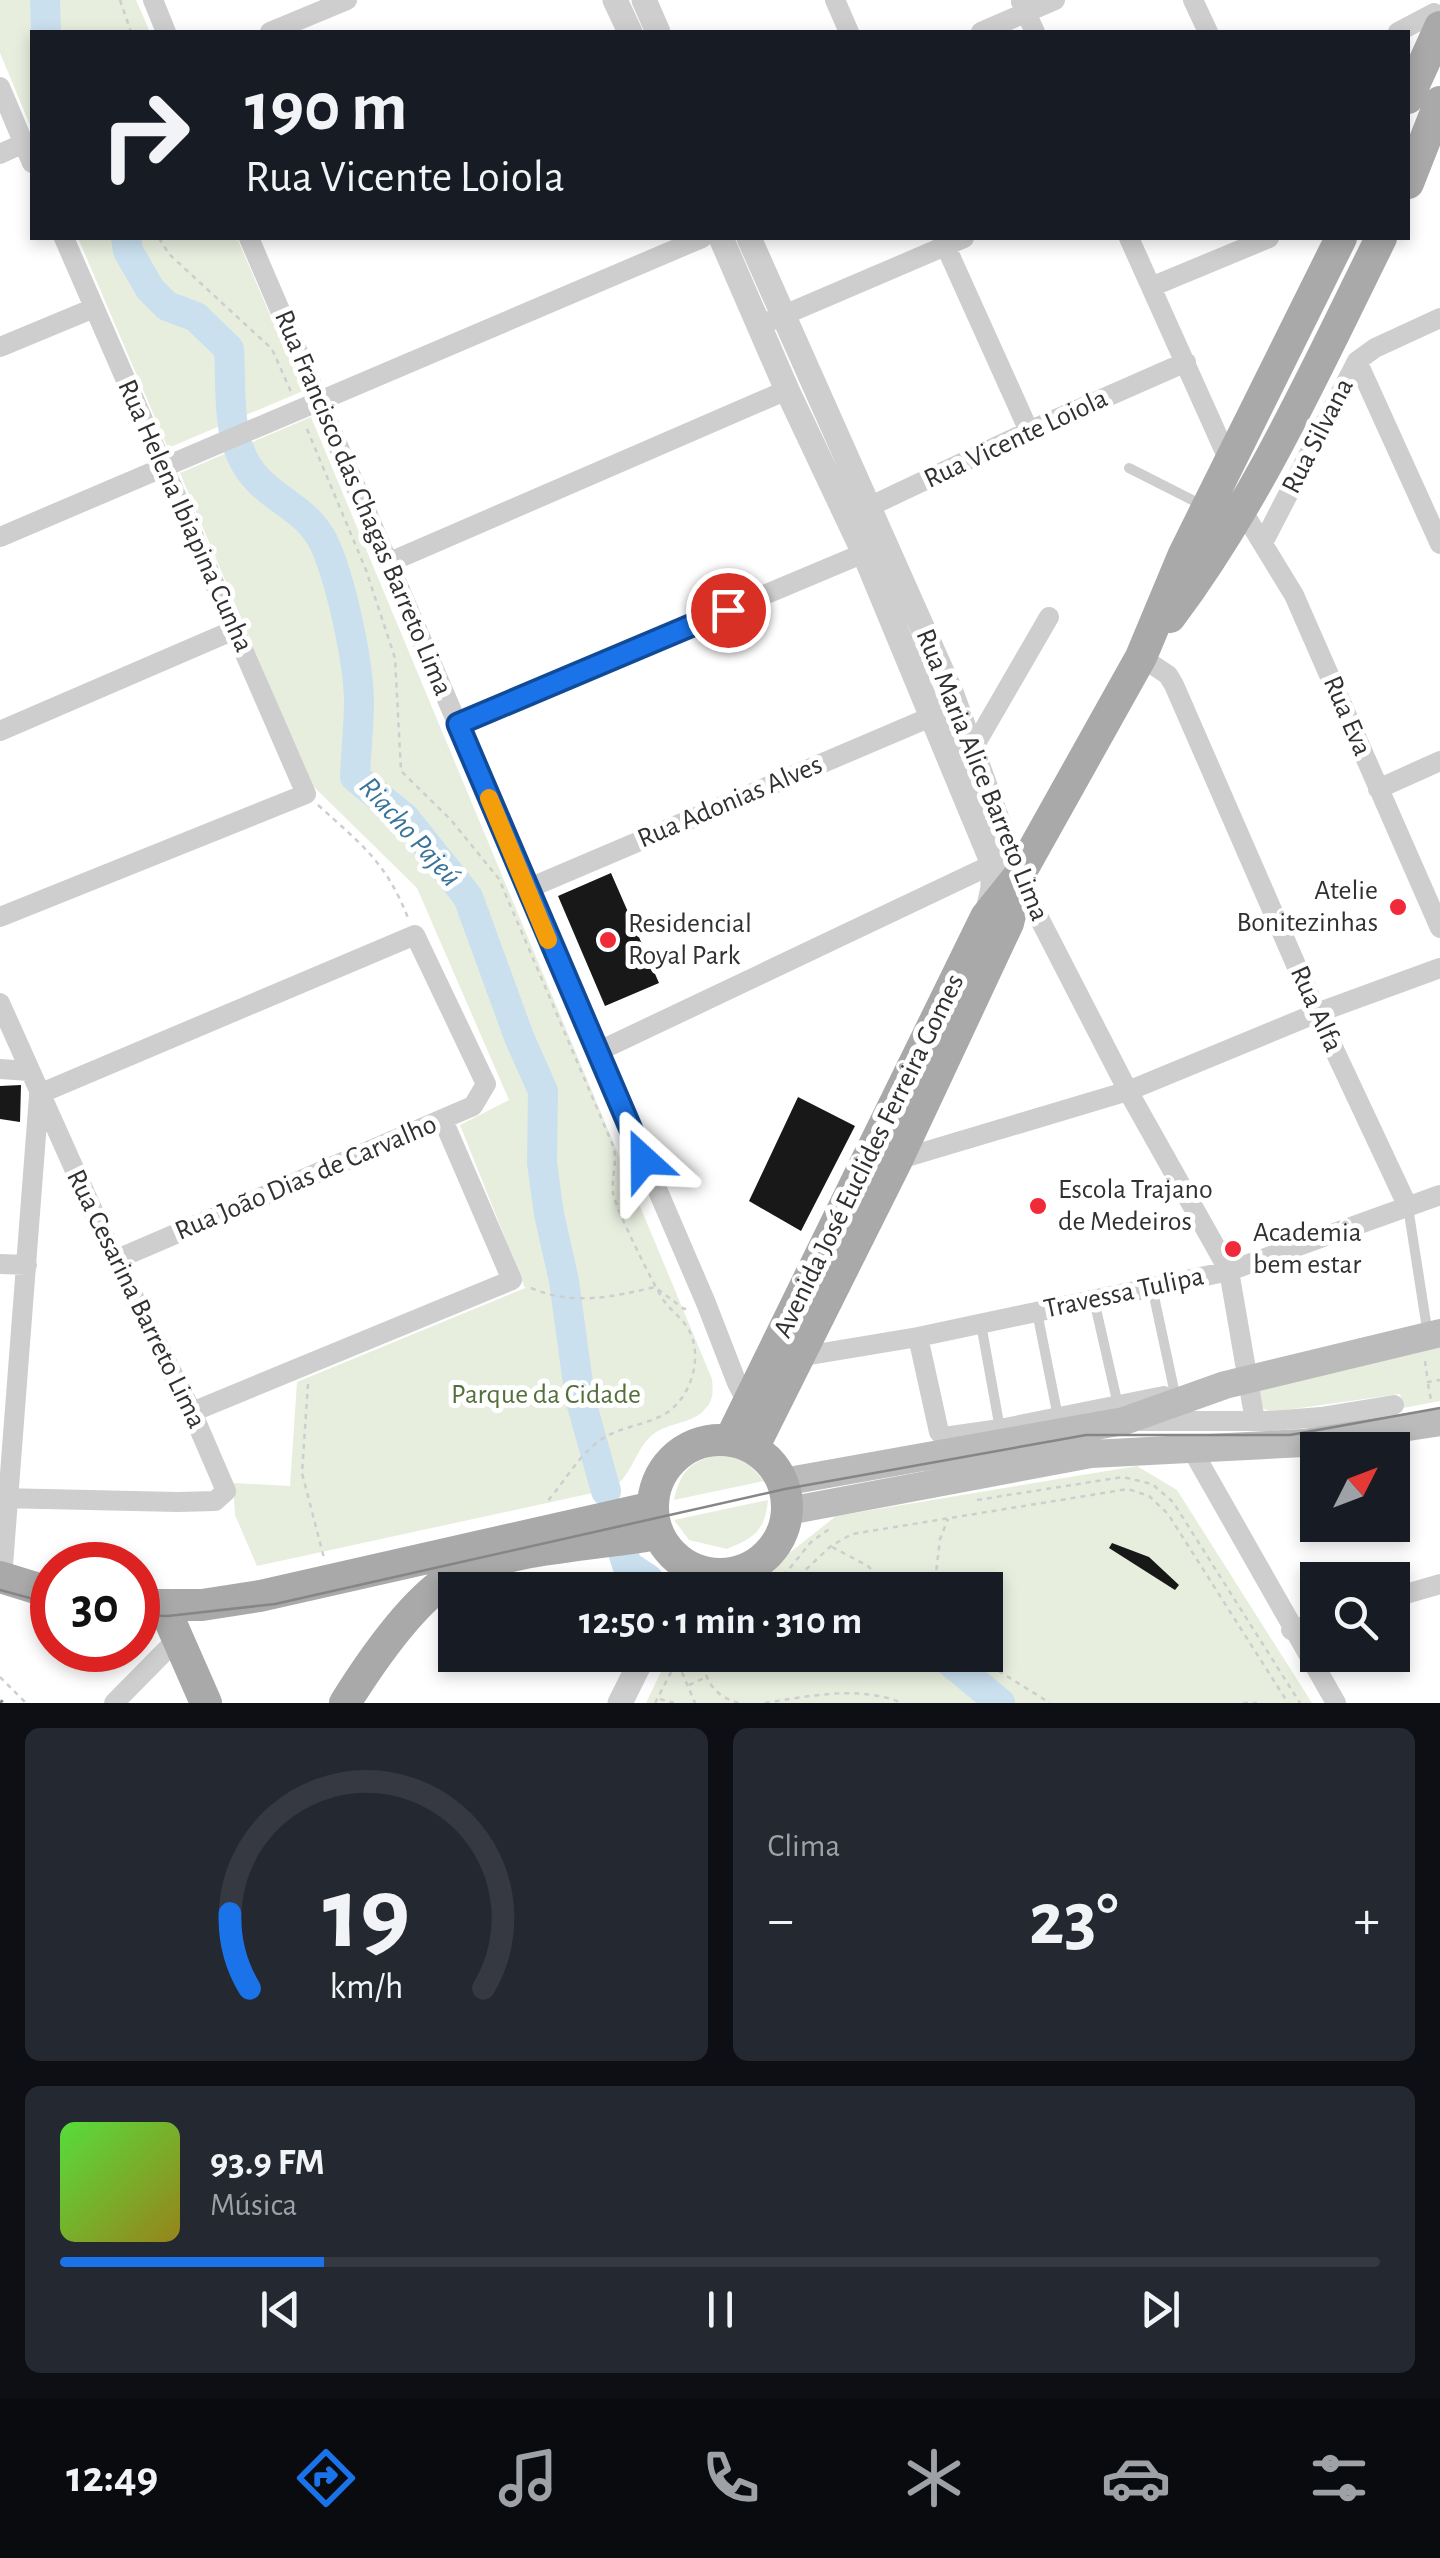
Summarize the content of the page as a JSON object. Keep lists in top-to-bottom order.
{
  "streets": {
    "main road": ["Avenida José Euclides Ferreira Gomes"],
    "street": [
      "Rua Silvana",
      "Rua Vicente Loiola",
      "Rua Francisco das Chagas Barreto Lima",
      "Rua Helena Ibiapina Cunha",
      "Rua Eva",
      "Rua Maria Alice Barreto Lima",
      "Rua Adonias Alves",
      "Rua Alfa",
      "Rua João Dias de Carvalho",
      "Travessa Tulipa",
      "Rua Cesarina Barreto Lima"
    ]
  },
  "crossings": [
    ["Rua Silvana", "Rua Eva"],
    ["Rua Vicente Loiola", "Rua Maria Alice Barreto Lima"],
    ["Rua Francisco das Chagas Barreto Lima", "Rua Adonias Alves"],
    ["Rua Francisco das Chagas Barreto Lima", "Avenida José Euclides Ferreira Gomes"],
    ["Rua Eva", "Avenida José Euclides Ferreira Gomes"],
    ["Rua Maria Alice Barreto Lima", "Rua Adonias Alves"],
    ["Rua Maria Alice Barreto Lima", "Avenida José Euclides Ferreira Gomes"],
    ["Rua Maria Alice Barreto Lima", "Travessa Tulipa"],
    ["Rua Alfa", "Avenida José Euclides Ferreira Gomes"],
    ["Rua Alfa", "Travessa Tulipa"],
    ["Avenida José Euclides Ferreira Gomes", "Travessa Tulipa"],
    ["Rua João Dias de Carvalho", "Rua Cesarina Barreto Lima"]
  ],
  "water": ["Riacho Pajeú"],
  "parks": ["Parque da Cidade"],
  "places": [
    "Atelie Bonitezinhas",
    "Residencial Royal Park",
    "Escola Trajano de Medeiros",
    "Academia bem estar"
  ],
  "north": "top right",
  "page": {
    "turn": ["190 m", "Rua Vicente Loiola"],
    "limit": "30",
    "trip": "12:50 · 1 min · 310 m",
    "tile": "Clima",
    "heat": ["−", "23°", "+"],
    "song": ["93.9 FM", "Música"],
    "tabs": "12:49",
    "gauge": ["19", "km/h"]
  }
}
